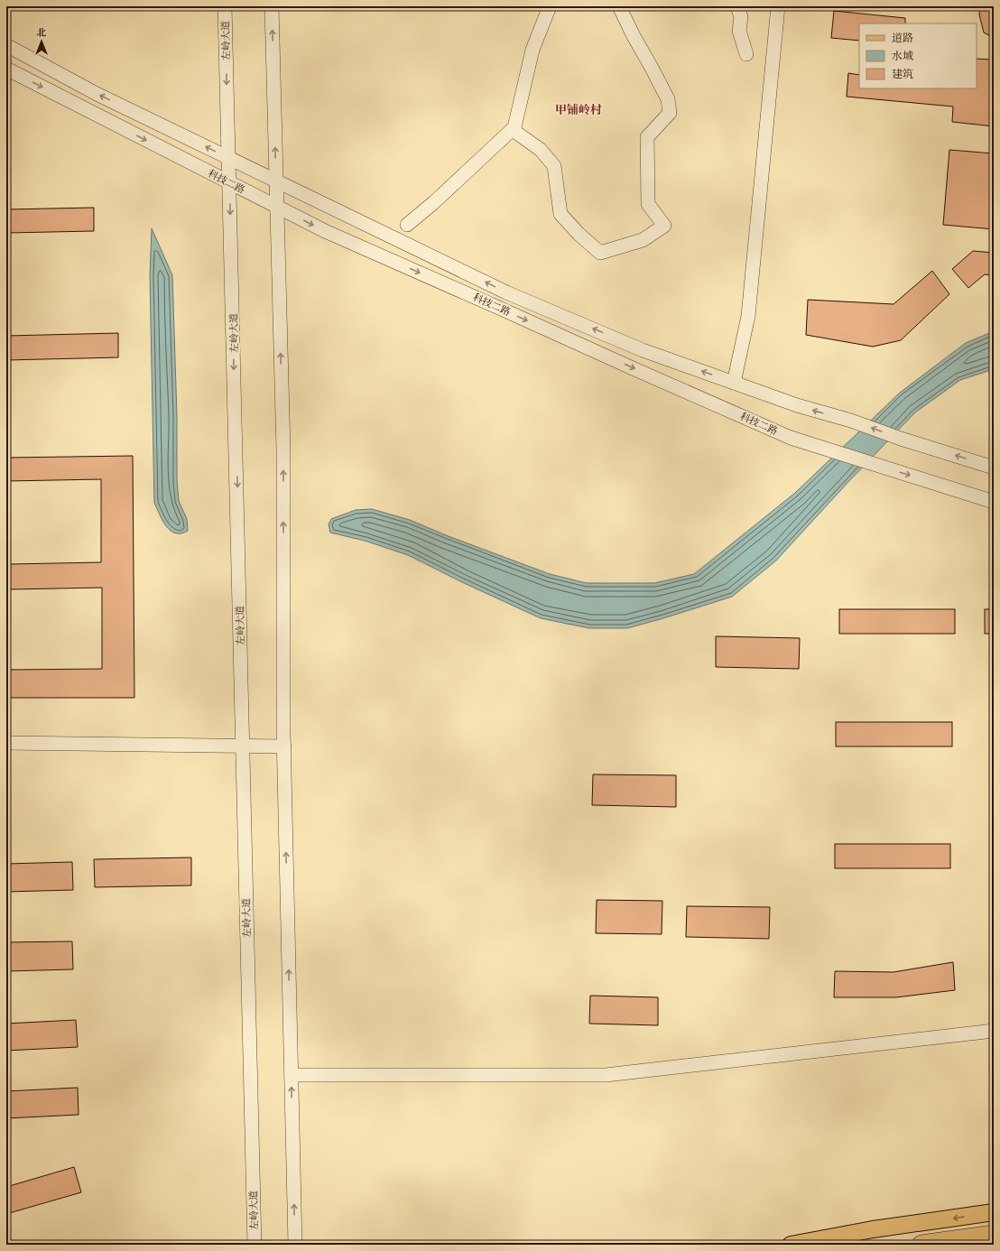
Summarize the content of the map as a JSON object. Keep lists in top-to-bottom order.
{
  "streets": {
    "street": ["左岭大道", "科技二路"]
  },
  "crossings": [
    ["左岭大道", "科技二路"]
  ],
  "districts": ["甲铺岭村"],
  "legend": ["道路", "水域", "建筑"],
  "north": "top"
}
